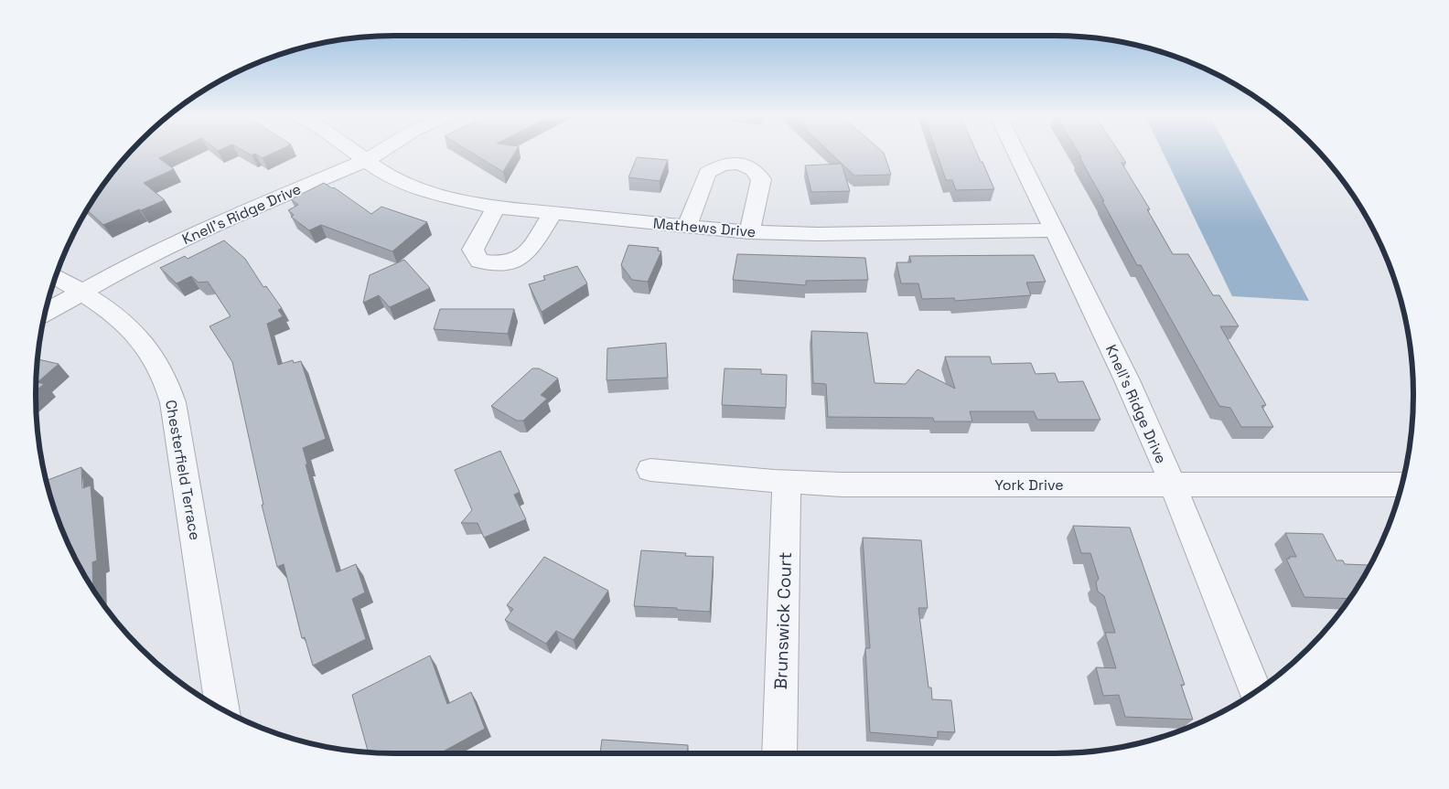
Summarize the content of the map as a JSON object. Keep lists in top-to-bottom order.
{
  "streets": {
    "street": [
      "Knell's Ridge Drive",
      "Mathews Drive",
      "Chesterfield Terrace",
      "York Drive",
      "Brunswick Court"
    ]
  },
  "crossings": [
    ["Knell's Ridge Drive", "Mathews Drive"],
    ["Knell's Ridge Drive", "Chesterfield Terrace"],
    ["Knell's Ridge Drive", "York Drive"],
    ["York Drive", "Brunswick Court"]
  ]
}
